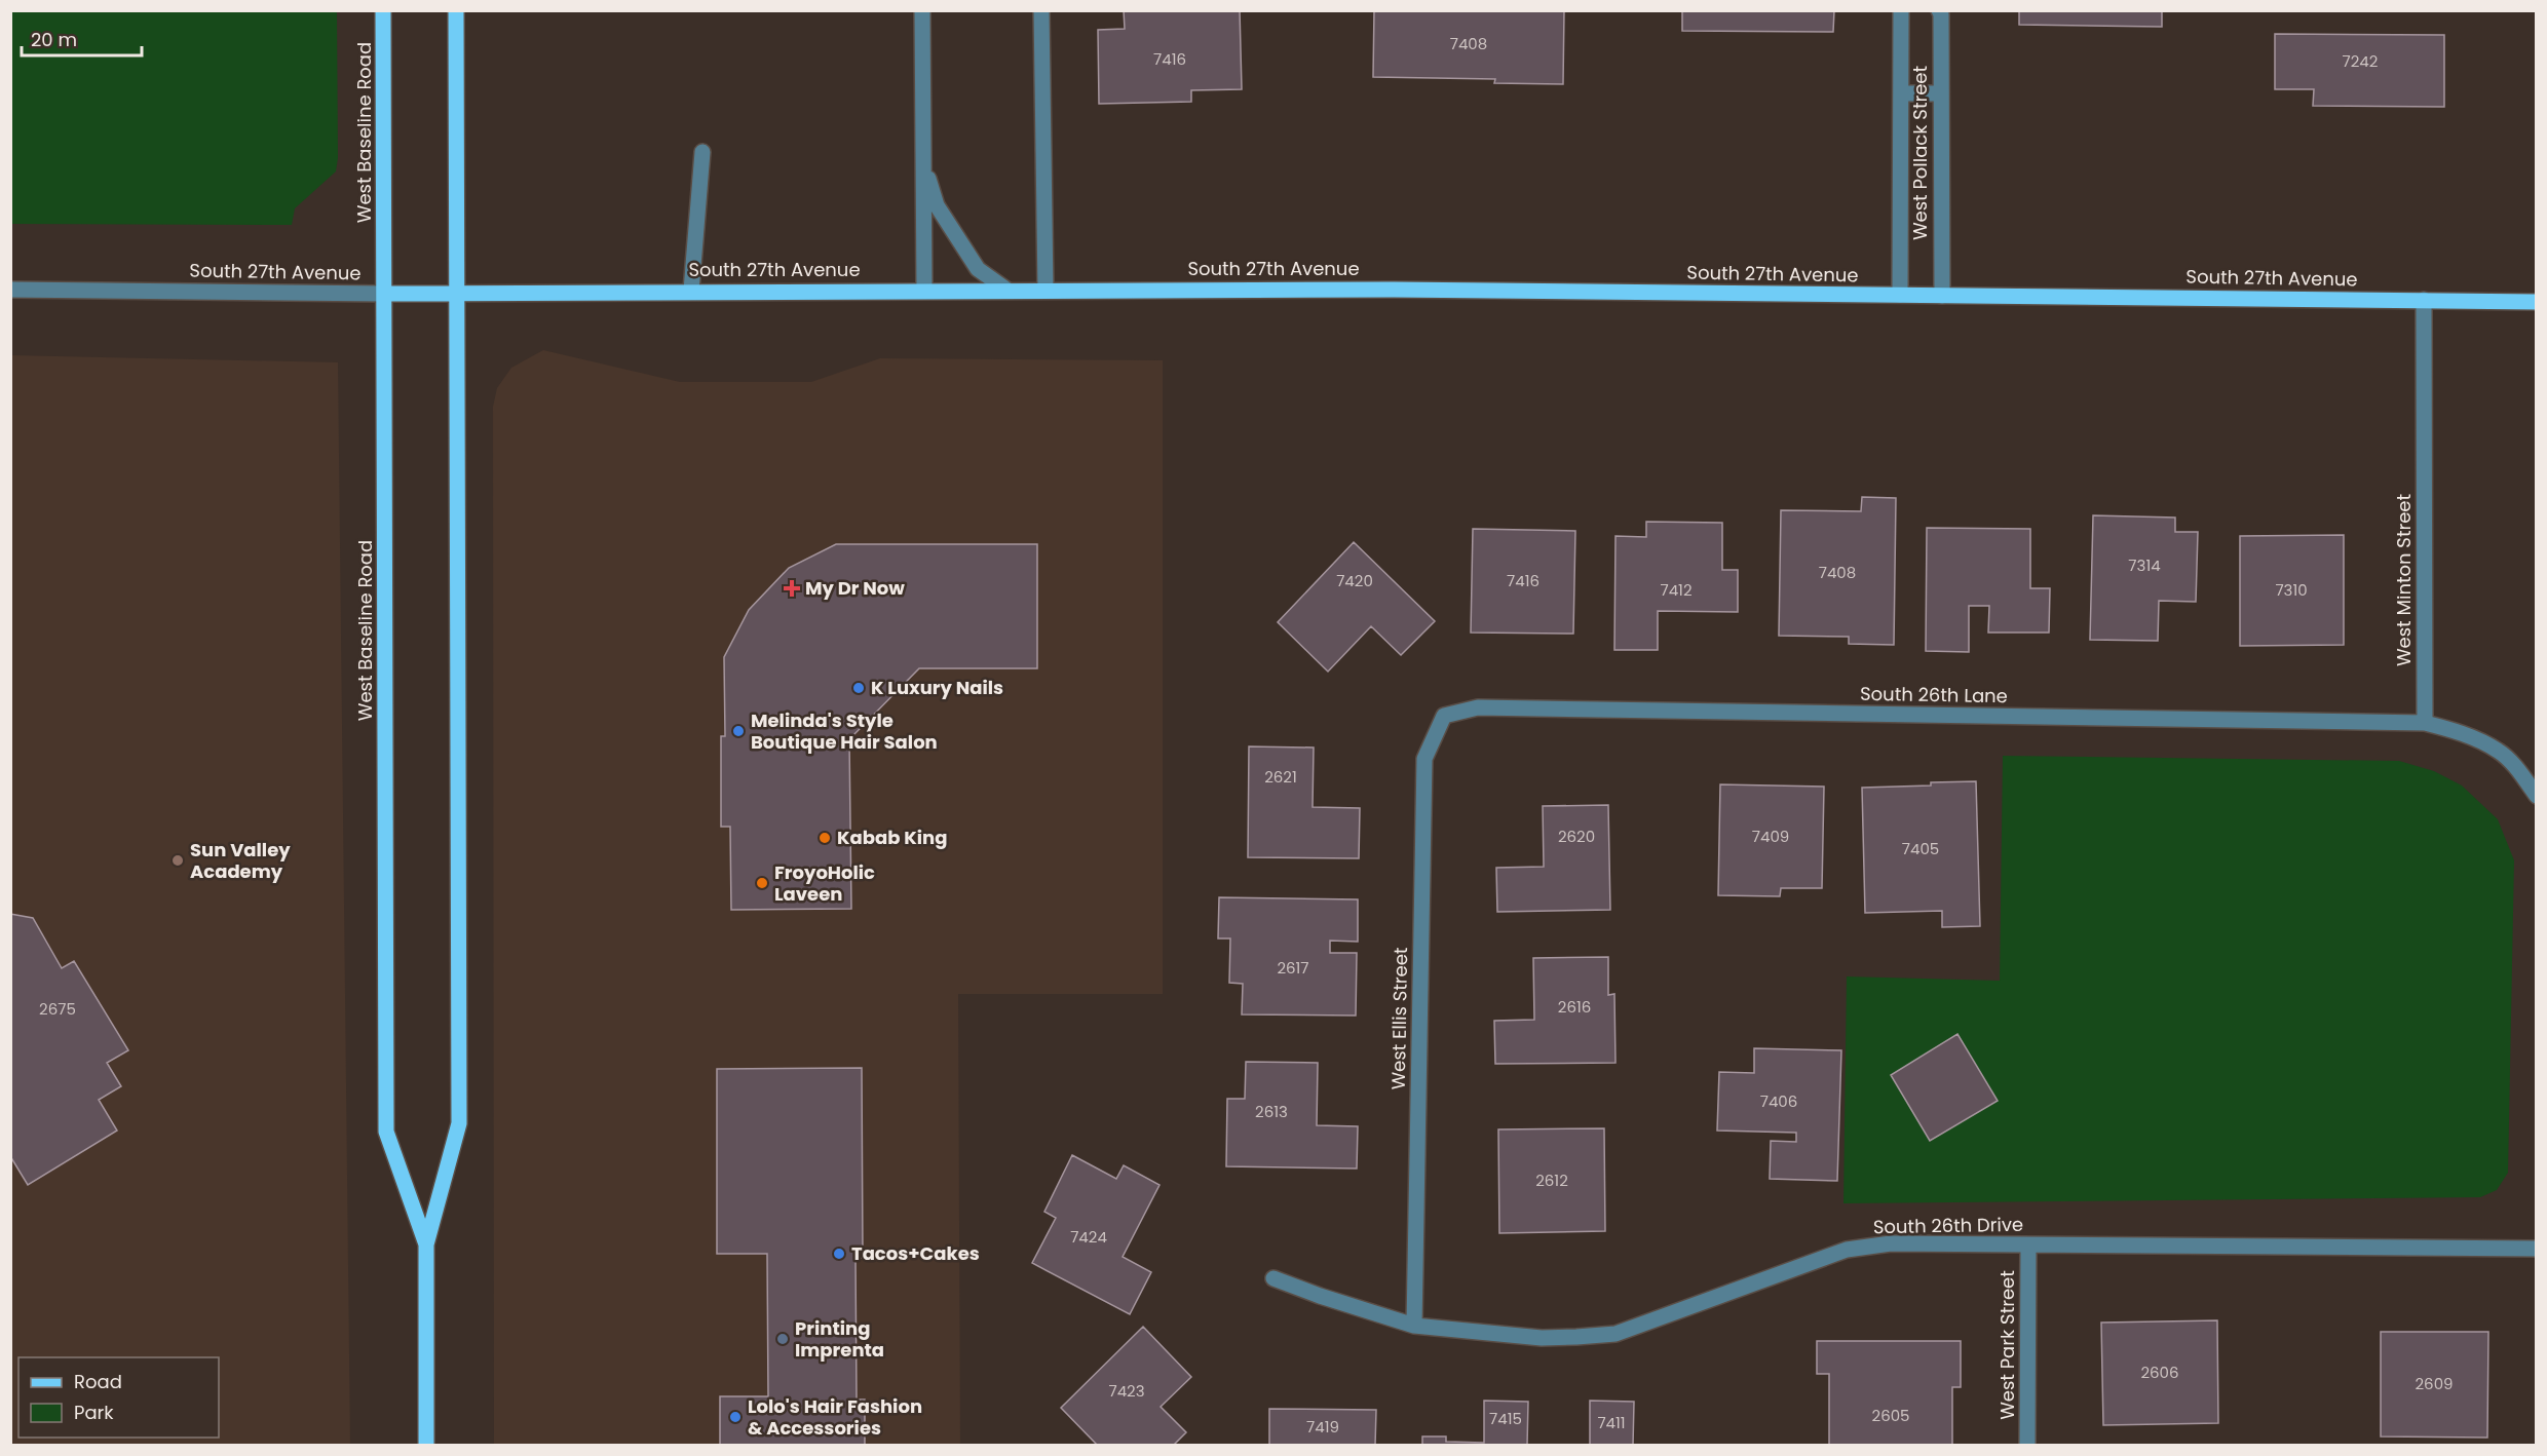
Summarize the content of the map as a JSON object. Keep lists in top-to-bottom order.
{
  "streets": {
    "main road": ["West Baseline Road", "South 27th Avenue"],
    "street": [
      "West Pollack Street",
      "West Minton Street",
      "South 26th Lane",
      "West Ellis Street",
      "South 26th Drive",
      "West Park Street"
    ]
  },
  "crossings": [
    ["West Baseline Road", "South 27th Avenue"],
    ["West Pollack Street", "South 27th Avenue"],
    ["South 27th Avenue", "West Minton Street"],
    ["West Minton Street", "South 26th Lane"],
    ["South 26th Lane", "West Ellis Street"],
    ["West Ellis Street", "South 26th Drive"],
    ["South 26th Drive", "West Park Street"]
  ],
  "places": {
    "health": ["My Dr Now"],
    "other": [
      "K Luxury Nails",
      "Melinda's Style Boutique Hair Salon",
      "Kabab King",
      "Sun Valley Academy",
      "FroyoHolic Laveen",
      "Tacos+Cakes",
      "Printing Imprenta",
      "Lolo's Hair Fashion & Accessories"
    ]
  },
  "house_numbers": [
    "7408",
    "7416",
    "7242",
    "7314",
    "7408",
    "7420",
    "7416",
    "7412",
    "7310",
    "2621",
    "2620",
    "7409",
    "7405",
    "2617",
    "2616",
    "2675",
    "7406",
    "2613",
    "2612",
    "7424",
    "2606",
    "2609",
    "7423",
    "2605",
    "7415",
    "7411",
    "7419"
  ],
  "legend": ["Road", "Park"],
  "scale_bar": "20 m"
}
